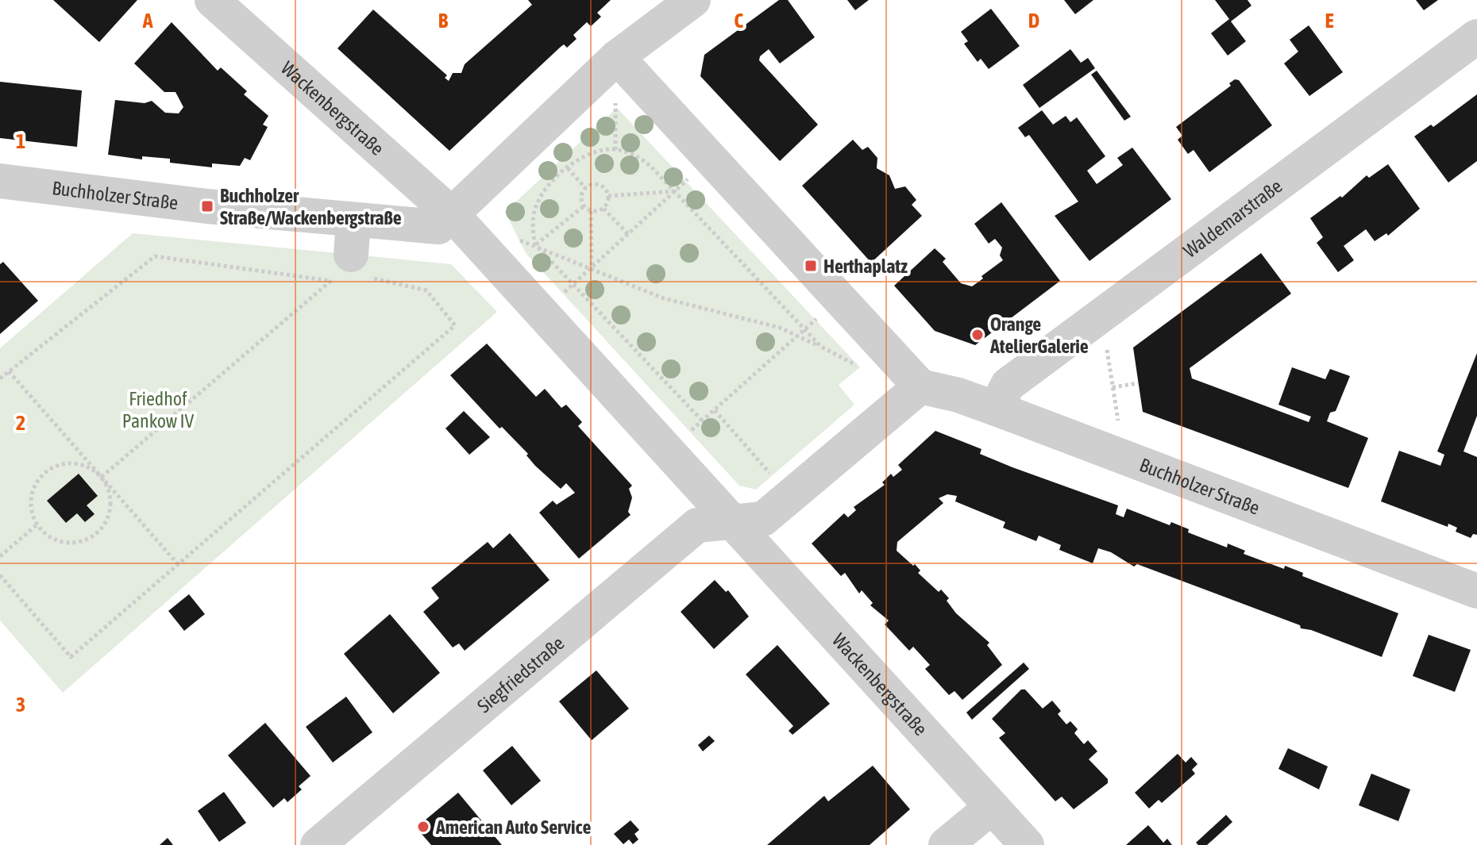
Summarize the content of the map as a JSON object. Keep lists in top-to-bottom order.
{
  "streets": {
    "street": [
      "Wackenbergstraße",
      "Buchholzer Straße",
      "Waldemarstraße",
      "Siegfriedstraße"
    ]
  },
  "crossings": [
    ["Wackenbergstraße", "Buchholzer Straße"],
    ["Wackenbergstraße", "Siegfriedstraße"],
    ["Buchholzer Straße", "Waldemarstraße"]
  ],
  "parks": ["Friedhof Pankow IV"],
  "places": {
    "transit": ["Buchholzer Straße/Wackenbergstraße", "Herthaplatz"],
    "other": ["Orange AtelierGalerie", "American Auto Service"]
  },
  "grid": {
    "columns": [
      "A",
      "B",
      "C",
      "D",
      "E"
    ],
    "rows": ["1", "2", "3"]
  }
}
